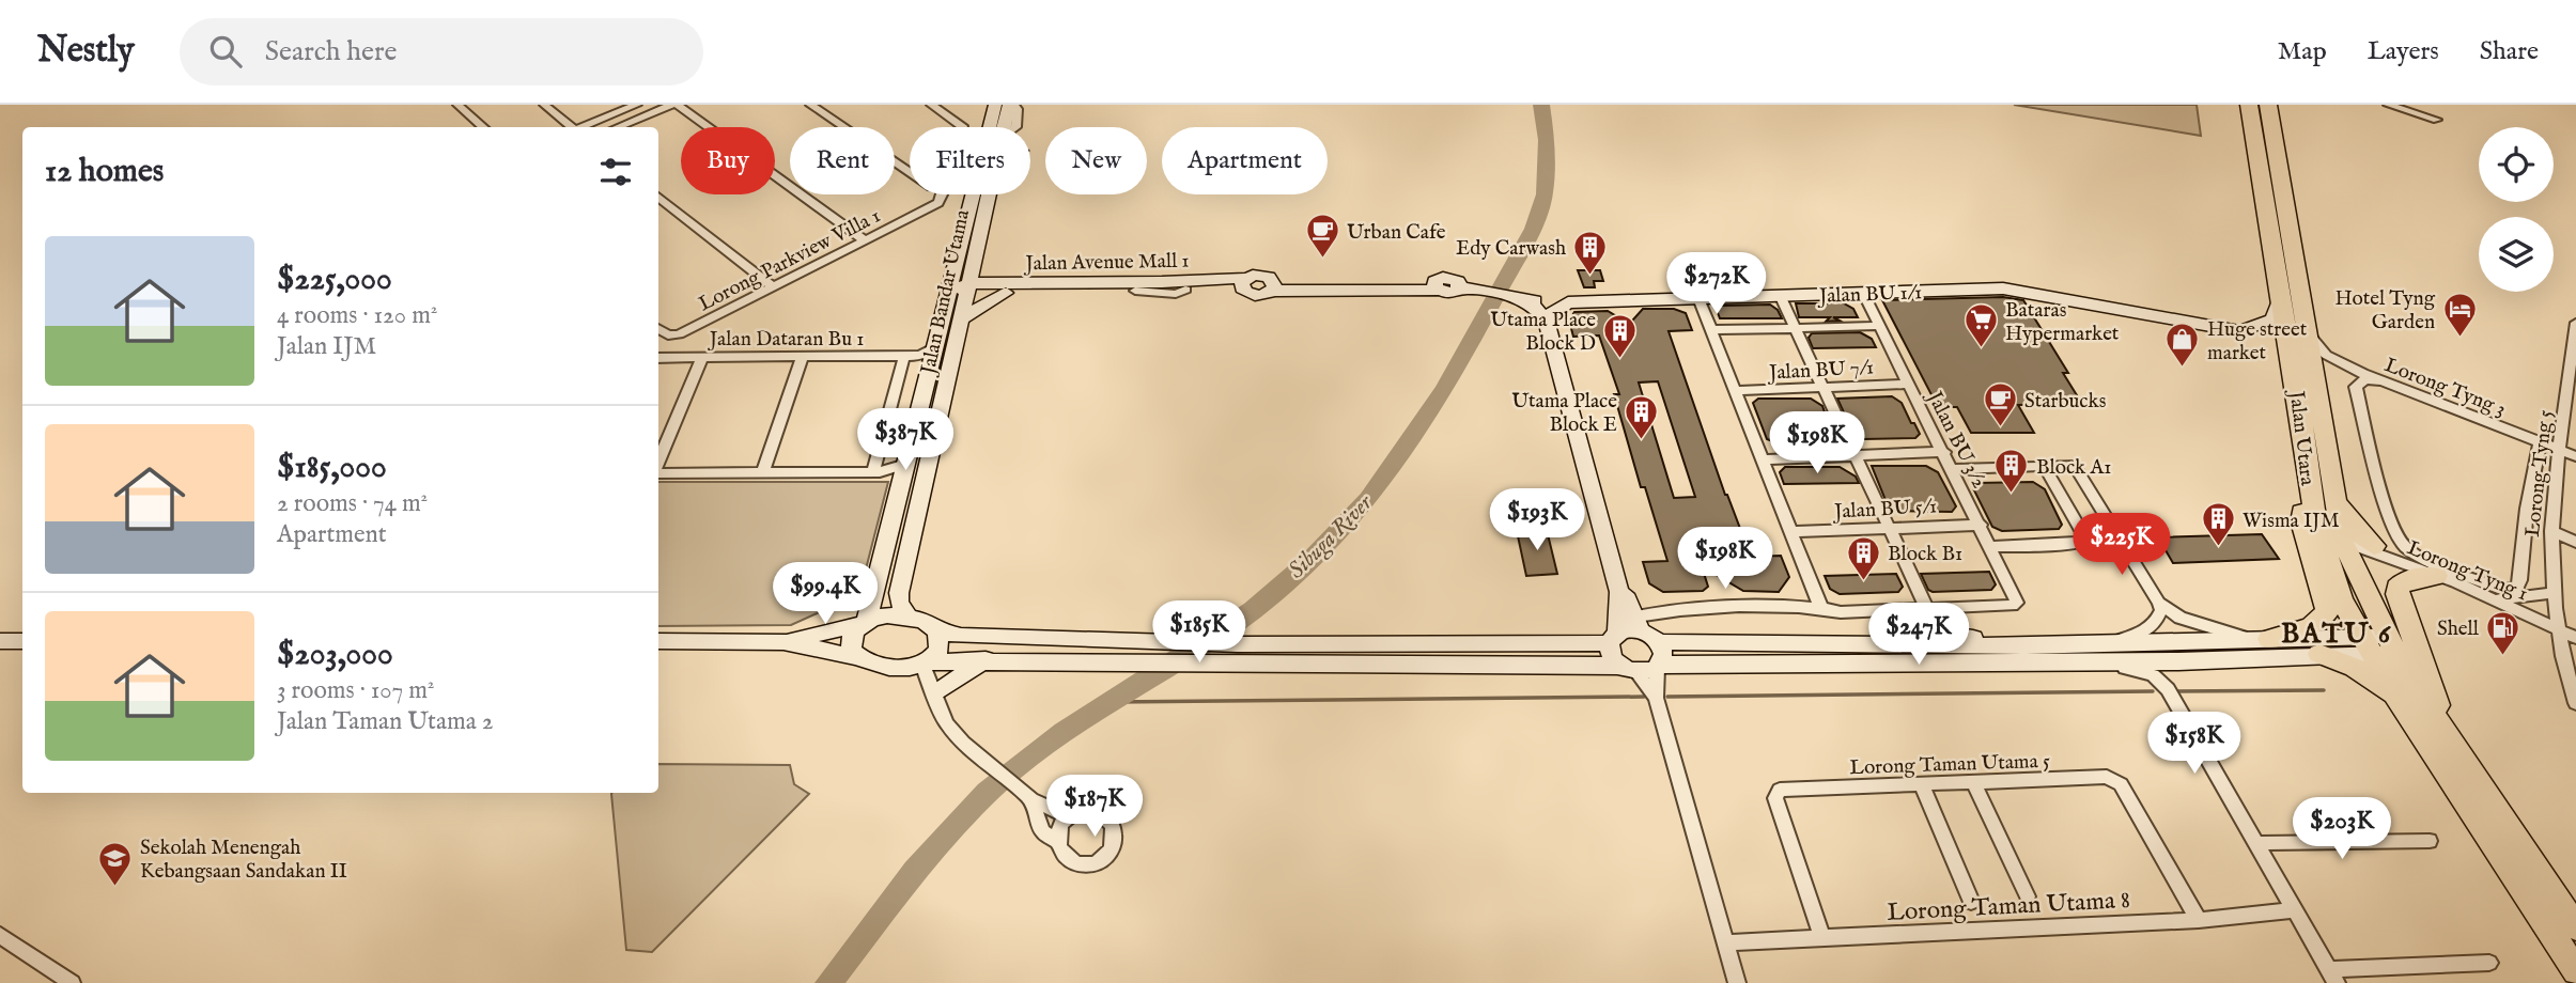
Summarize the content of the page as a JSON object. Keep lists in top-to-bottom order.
{
  "streets": {
    "highway": ["Jalan Utara"],
    "street": [
      "Lorong Parkview Villa 1",
      "Jalan Avenue Mall 1",
      "Jalan Bandar Utama",
      "Jalan BU 1/1",
      "Jalan Dataran Bu 1",
      "Jalan BU 7/1",
      "Lorong Tyng 3",
      "Jalan BU 3/2",
      "Lorong Tyng 5",
      "Jalan BU 5/1",
      "Lorong Tyng 1",
      "Lorong Taman Utama 5",
      "Lorong Taman Utama 8"
    ]
  },
  "crossings": [
    ["Jalan Avenue Mall 1", "Jalan Bandar Utama"],
    ["Jalan Bandar Utama", "Jalan Dataran Bu 1"],
    ["Jalan BU 1/1", "Jalan Utara"],
    ["Jalan BU 1/1", "Jalan BU 3/2"],
    ["Jalan BU 7/1", "Jalan BU 3/2"],
    ["Lorong Tyng 3", "Jalan Utara"],
    ["Lorong Tyng 3", "Lorong Tyng 5"],
    ["Jalan Utara", "Lorong Tyng 1"],
    ["Jalan BU 3/2", "Jalan BU 5/1"],
    ["Lorong Tyng 5", "Lorong Tyng 1"],
    ["Lorong Taman Utama 5", "Lorong Taman Utama 8"]
  ],
  "districts": ["BATU 6"],
  "water": ["Sibuga River"],
  "places": {
    "cafe": ["Urban Cafe", "Starbucks"],
    "building": [
      "Edy Carwash",
      "Utama Place Block D",
      "Utama Place Block E",
      "Block A1",
      "Wisma IJM",
      "Block B1"
    ],
    "hotel": ["Hotel Tyng Garden"],
    "supermarket": ["Bataras Hypermarket"],
    "shop": ["Huge street market"],
    "fuel station": ["Shell"],
    "school or university": ["Sekolah Menengah Kebangsaan Sandakan II"]
  },
  "page": {
    "header": "Nestly",
    "search": "Search here",
    "nav": ["Map", "Layers", "Share"],
    "chip": [
      "Buy",
      "Rent",
      "Filters",
      "New",
      "Apartment"
    ],
    "heading": "12 homes",
    "list": [
      {
        "name": "$225,000",
        "note": "4 rooms · 120 m² · Jalan IJM"
      },
      {
        "name": "$185,000",
        "note": "2 rooms · 74 m² · Apartment"
      },
      {
        "name": "$203,000",
        "note": "3 rooms · 107 m² · Jalan Taman Utama 2"
      }
    ],
    "price": [
      "$272K",
      "$387K",
      "$198K",
      "$193K",
      "$225K",
      "$198K",
      "$99.4K",
      "$185K",
      "$247K",
      "$158K",
      "$187K",
      "$203K"
    ]
  }
}
